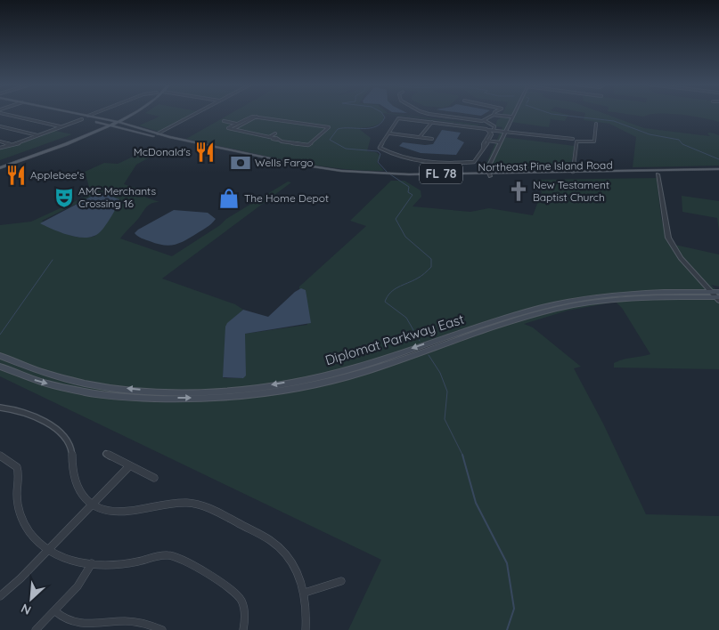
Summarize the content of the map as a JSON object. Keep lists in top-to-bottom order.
{
  "streets": {
    "main road": ["Northeast Pine Island Road", "FL 78", "Diplomat Parkway East"]
  },
  "crossings": [
    ["Northeast Pine Island Road", "FL 78"]
  ],
  "places": {
    "restaurant": ["McDonald's", "Applebee's"],
    "bank": ["Wells Fargo"],
    "church": ["New Testament Baptist Church"],
    "theatre": ["AMC Merchants Crossing 16"],
    "shop": ["The Home Depot"]
  },
  "north": "bottom left"
}
